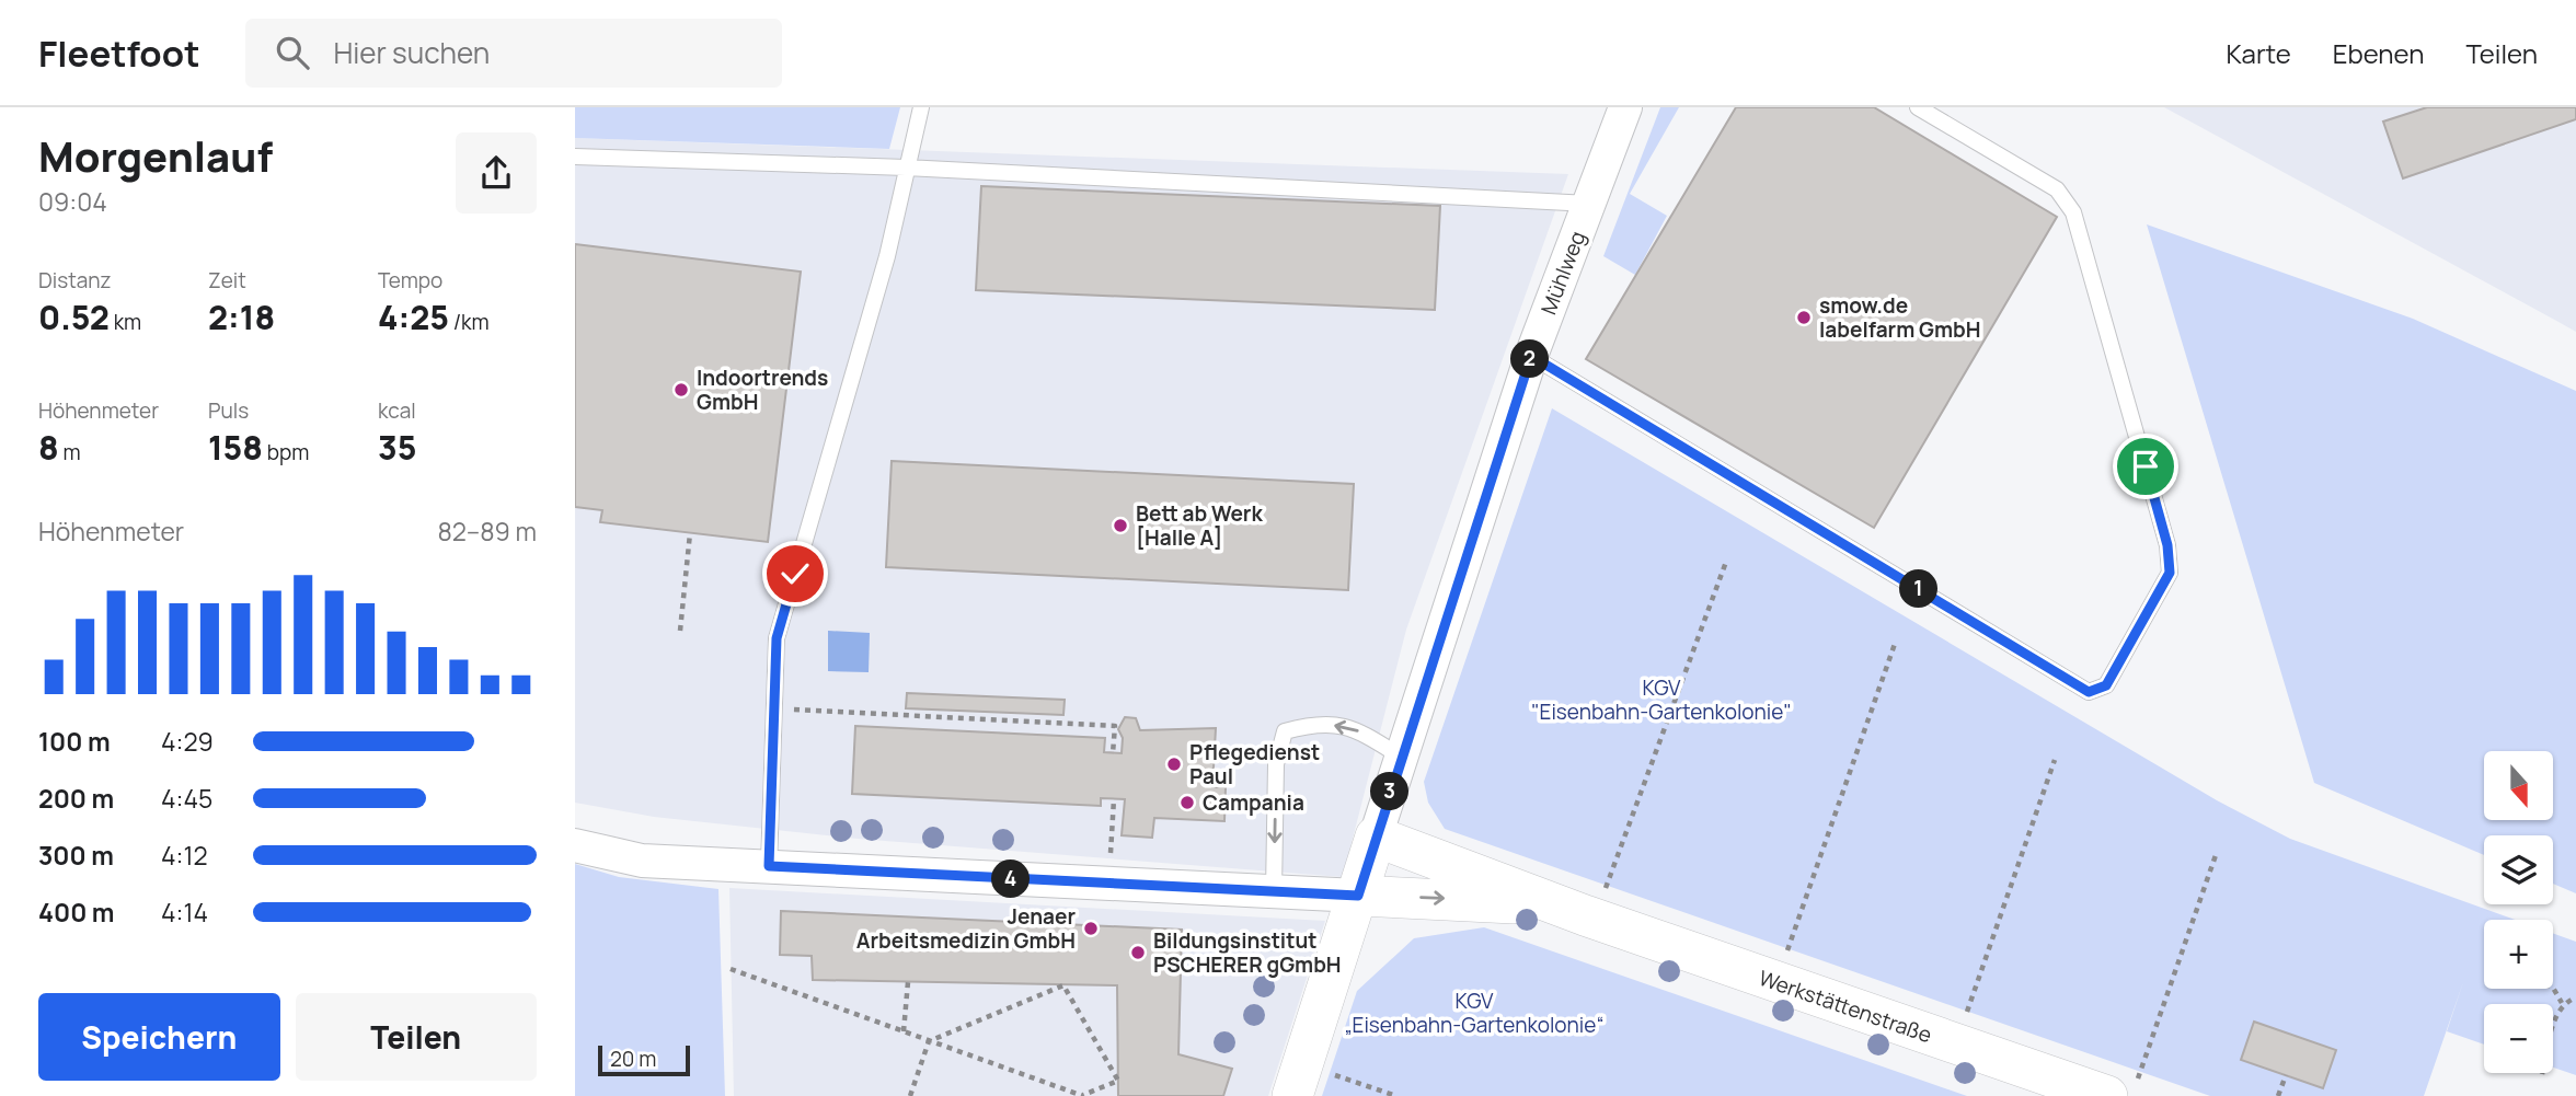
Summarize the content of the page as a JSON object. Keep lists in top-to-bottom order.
{
  "streets": {
    "street": ["Mühlweg", "Werkstättenstraße"]
  },
  "crossings": [
    ["Mühlweg", "Werkstättenstraße"]
  ],
  "parks": ["KGV \"Eisenbahn-Gartenkolonie\"", "KGV „Eisenbahn-Gartenkolonie“"],
  "places": [
    "smow.de labelfarm GmbH",
    "Indoortrends GmbH",
    "Bett ab Werk [Halle A]",
    "Pflegedienst Paul",
    "Campania",
    "Jenaer Arbeitsmedizin GmbH",
    "Bildungsinstitut PSCHERER gGmbH"
  ],
  "scale_bar": "20 m",
  "north": "bottom",
  "page": {
    "header": "Fleetfoot",
    "search": "Hier suchen",
    "nav": ["Karte", "Ebenen", "Teilen"],
    "heading": ["Morgenlauf", "09:04"],
    "stats": [
      ["Distanz", "0.52 km"],
      ["Zeit", "2:18"],
      ["Tempo", "4:25 /km"],
      ["Höhenmeter", "8 m"],
      ["Puls", "158 bpm"],
      ["kcal", "35"]
    ],
    "pins": [
      "2",
      "1",
      "3",
      "4"
    ],
    "chart": ["Höhenmeter", "82–89 m"],
    "list": [
      {
        "name": "100 m",
        "note": "4:29"
      },
      {
        "name": "200 m",
        "note": "4:45"
      },
      {
        "name": "300 m",
        "note": "4:12"
      },
      {
        "name": "400 m",
        "note": "4:14"
      }
    ],
    "map_buttons": ["+", "−"],
    "buttons": ["Speichern", "Teilen"],
    "scale": "20 m"
  }
}
